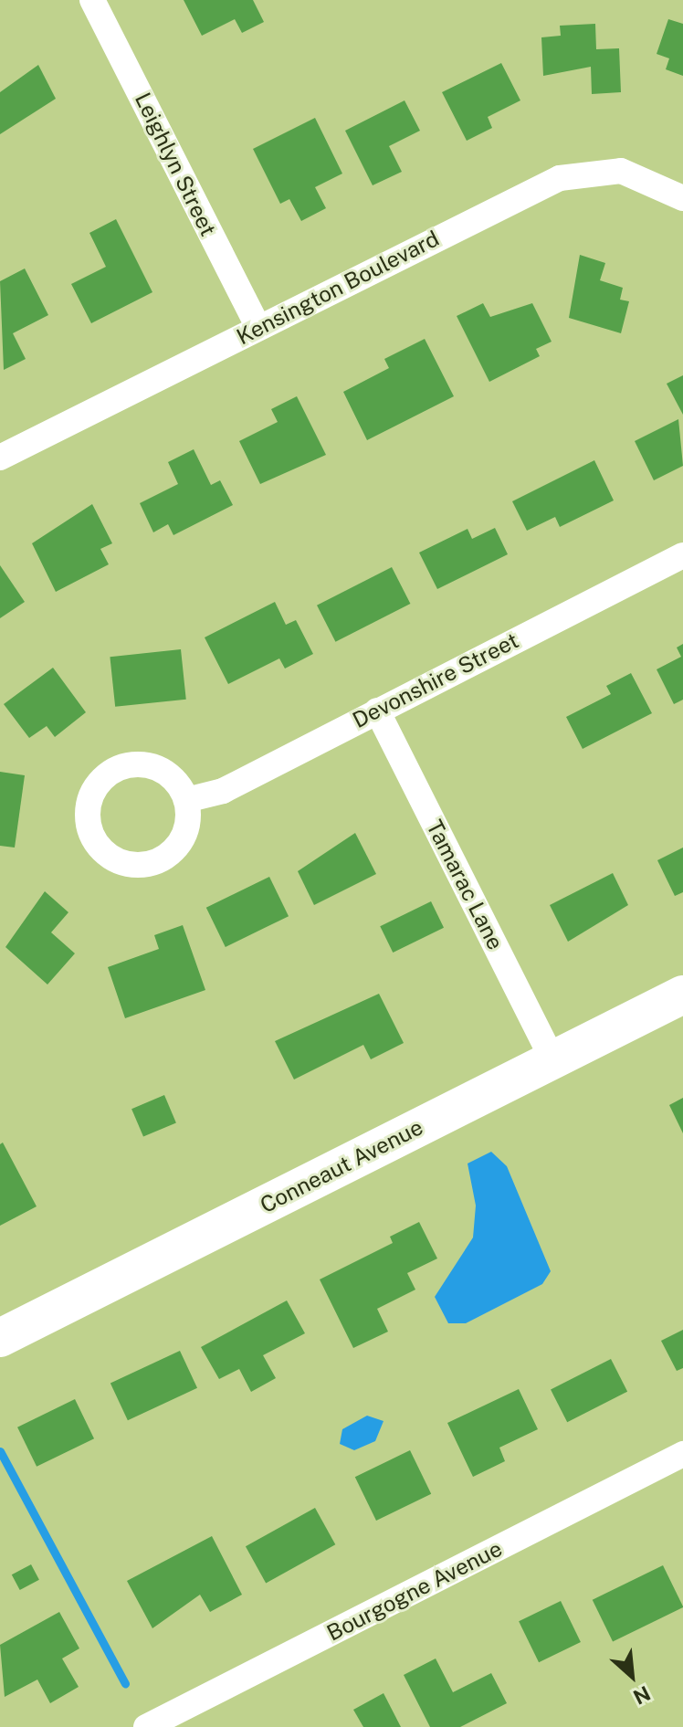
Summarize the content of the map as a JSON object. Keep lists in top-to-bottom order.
{
  "streets": {
    "street": [
      "Leighlyn Street",
      "Kensington Boulevard",
      "Devonshire Street",
      "Tamarac Lane",
      "Conneaut Avenue",
      "Bourgogne Avenue"
    ]
  },
  "crossings": [
    ["Leighlyn Street", "Kensington Boulevard"],
    ["Devonshire Street", "Tamarac Lane"],
    ["Tamarac Lane", "Conneaut Avenue"]
  ],
  "north": "bottom right"
}
